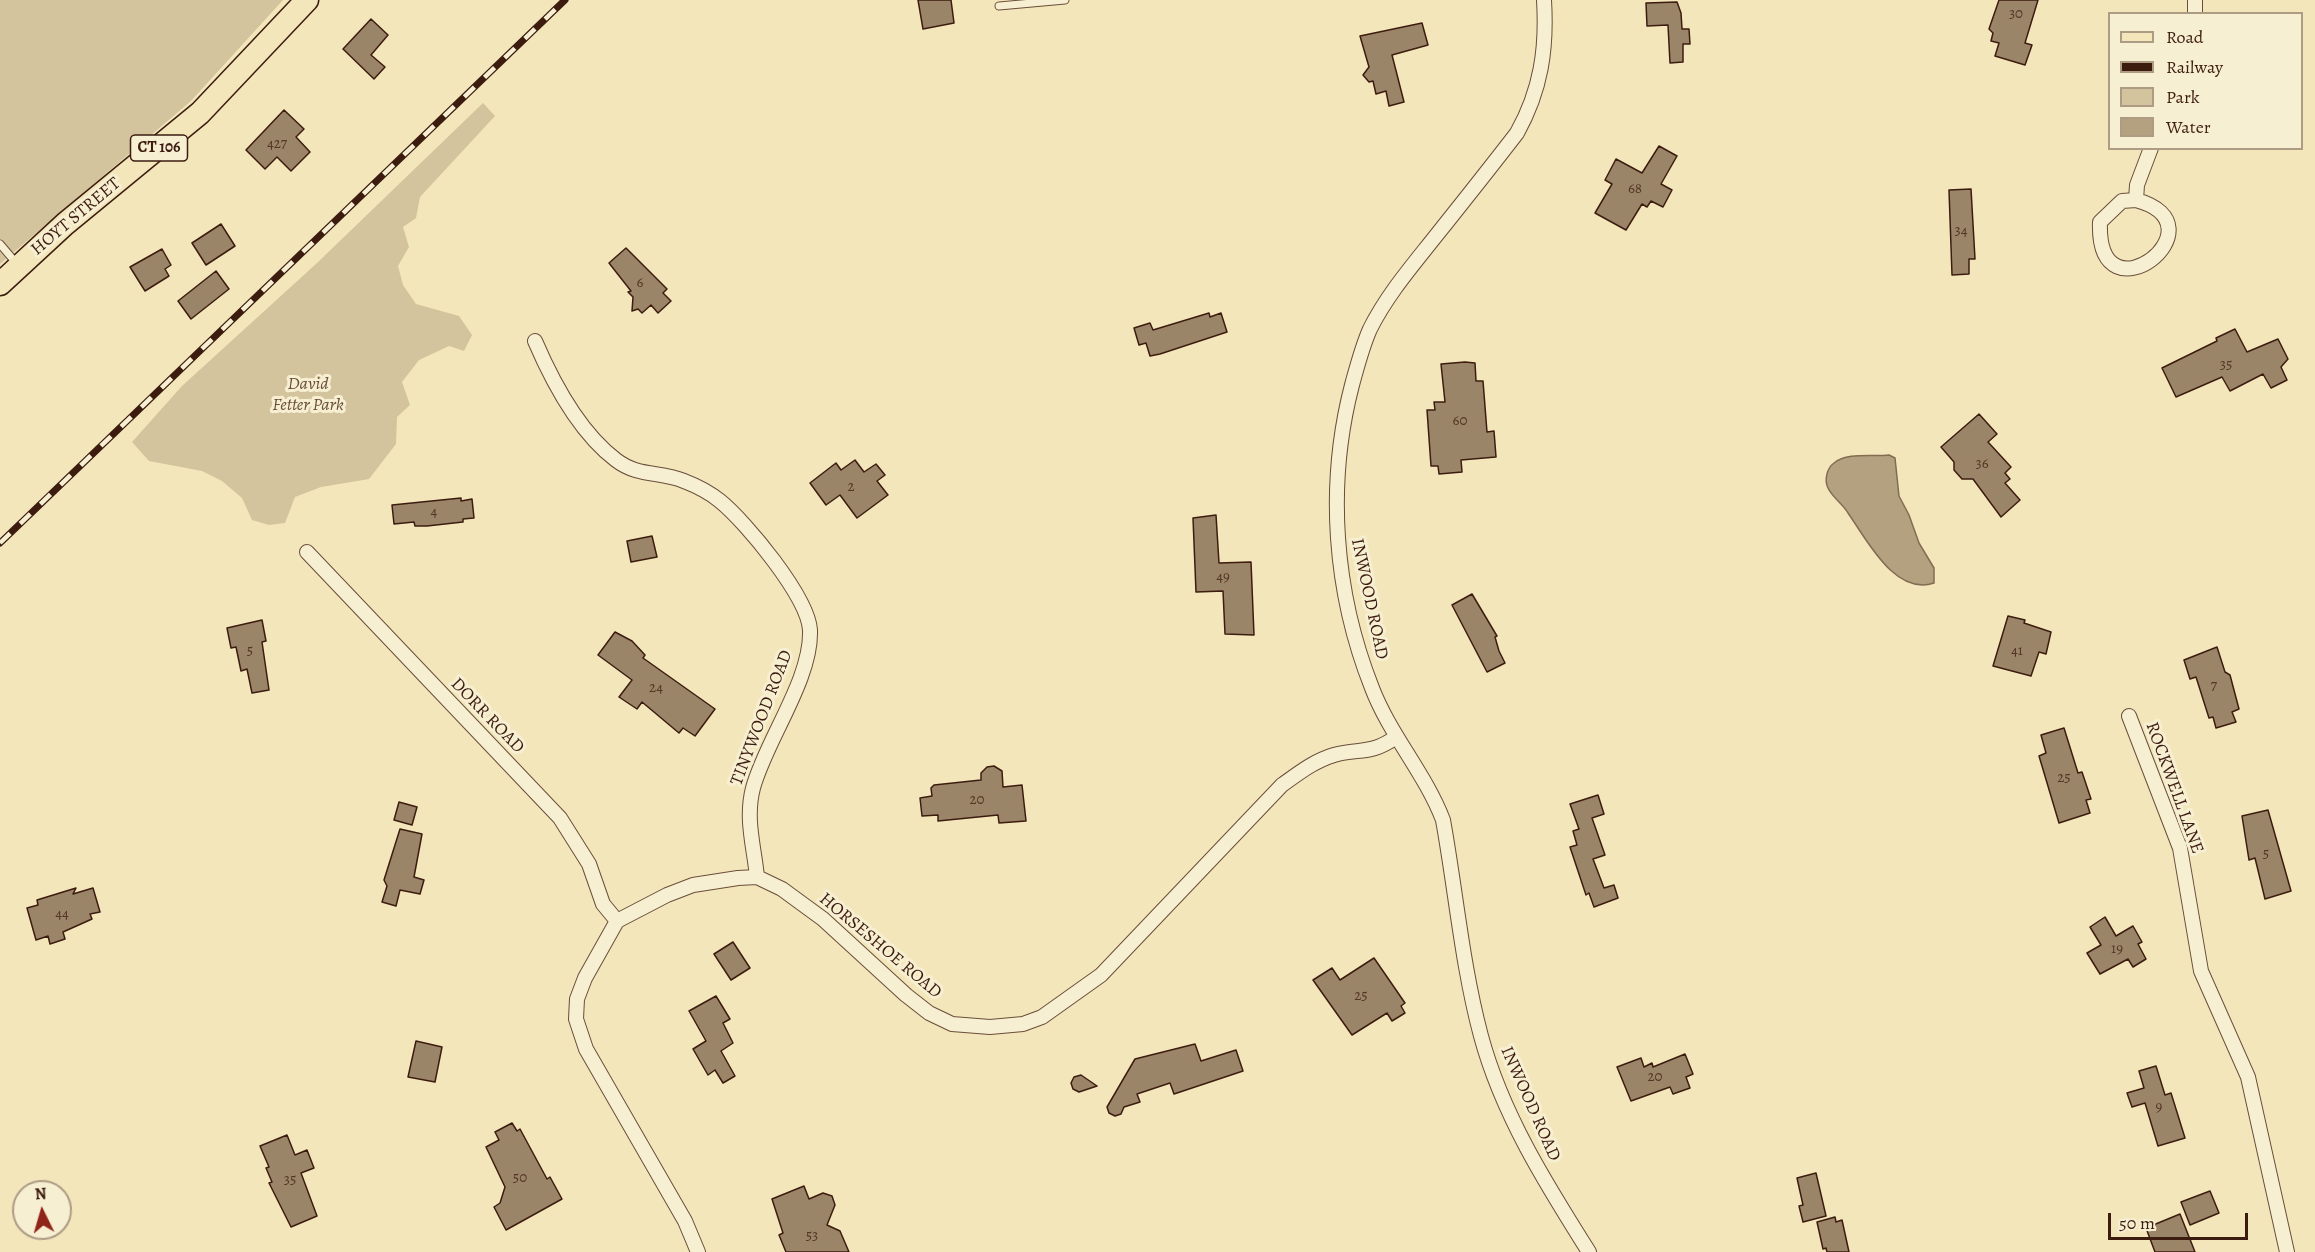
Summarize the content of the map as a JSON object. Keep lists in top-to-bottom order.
{
  "streets": {
    "main road": ["CT 106", "HOYT STREET"],
    "street": [
      "INWOOD ROAD",
      "DORR ROAD",
      "TINYWOOD ROAD",
      "ROCKWELL LANE",
      "HORSESHOE ROAD"
    ]
  },
  "crossings": [
    ["INWOOD ROAD", "HORSESHOE ROAD"],
    ["TINYWOOD ROAD", "HORSESHOE ROAD"]
  ],
  "parks": ["David Fetter Park"],
  "house_numbers": [
    "30",
    "427",
    "68",
    "34",
    "6",
    "35",
    "60",
    "36",
    "2",
    "4",
    "49",
    "5",
    "41",
    "7",
    "24",
    "25",
    "20",
    "5",
    "44",
    "19",
    "25",
    "20",
    "9",
    "50",
    "35",
    "53"
  ],
  "legend": [
    "Road",
    "Railway",
    "Park",
    "Water"
  ],
  "scale_bar": "50 m",
  "north": "top"
}
